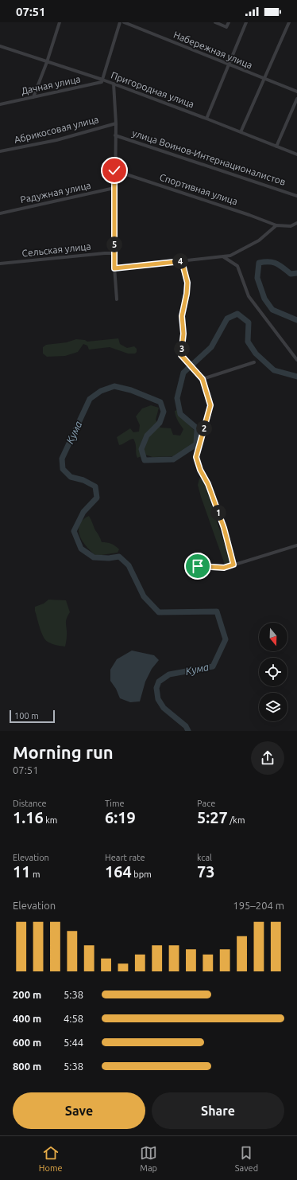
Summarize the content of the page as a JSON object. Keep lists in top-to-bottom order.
{
  "streets": {
    "street": [
      "Набережная улица",
      "Дачная улица",
      "Пригородная улица",
      "Абрикосовая улица",
      "улица Воинов-Интернационалистов",
      "Спортивная улица",
      "Радужная улица",
      "Сельская улица"
    ]
  },
  "crossings": [
    ["Дачная улица", "Пригородная улица"]
  ],
  "water": ["Кума"],
  "scale_bar": "100 m",
  "north": "bottom",
  "page": {
    "status": "07:51",
    "pins": [
      "5",
      "4",
      "3",
      "2",
      "1"
    ],
    "scale": "100 m",
    "heading": ["Morning run", "07:51"],
    "stats": [
      ["Distance", "1.16 km"],
      ["Time", "6:19"],
      ["Pace", "5:27 /km"],
      ["Elevation", "11 m"],
      ["Heart rate", "164 bpm"],
      ["kcal", "73"]
    ],
    "chart": ["Elevation", "195–204 m"],
    "list": [
      {
        "name": "200 m",
        "note": "5:38"
      },
      {
        "name": "400 m",
        "note": "4:58"
      },
      {
        "name": "600 m",
        "note": "5:44"
      },
      {
        "name": "800 m",
        "note": "5:38"
      }
    ],
    "buttons": ["Save", "Share"],
    "tabs": ["Home", "Map", "Saved"]
  }
}
